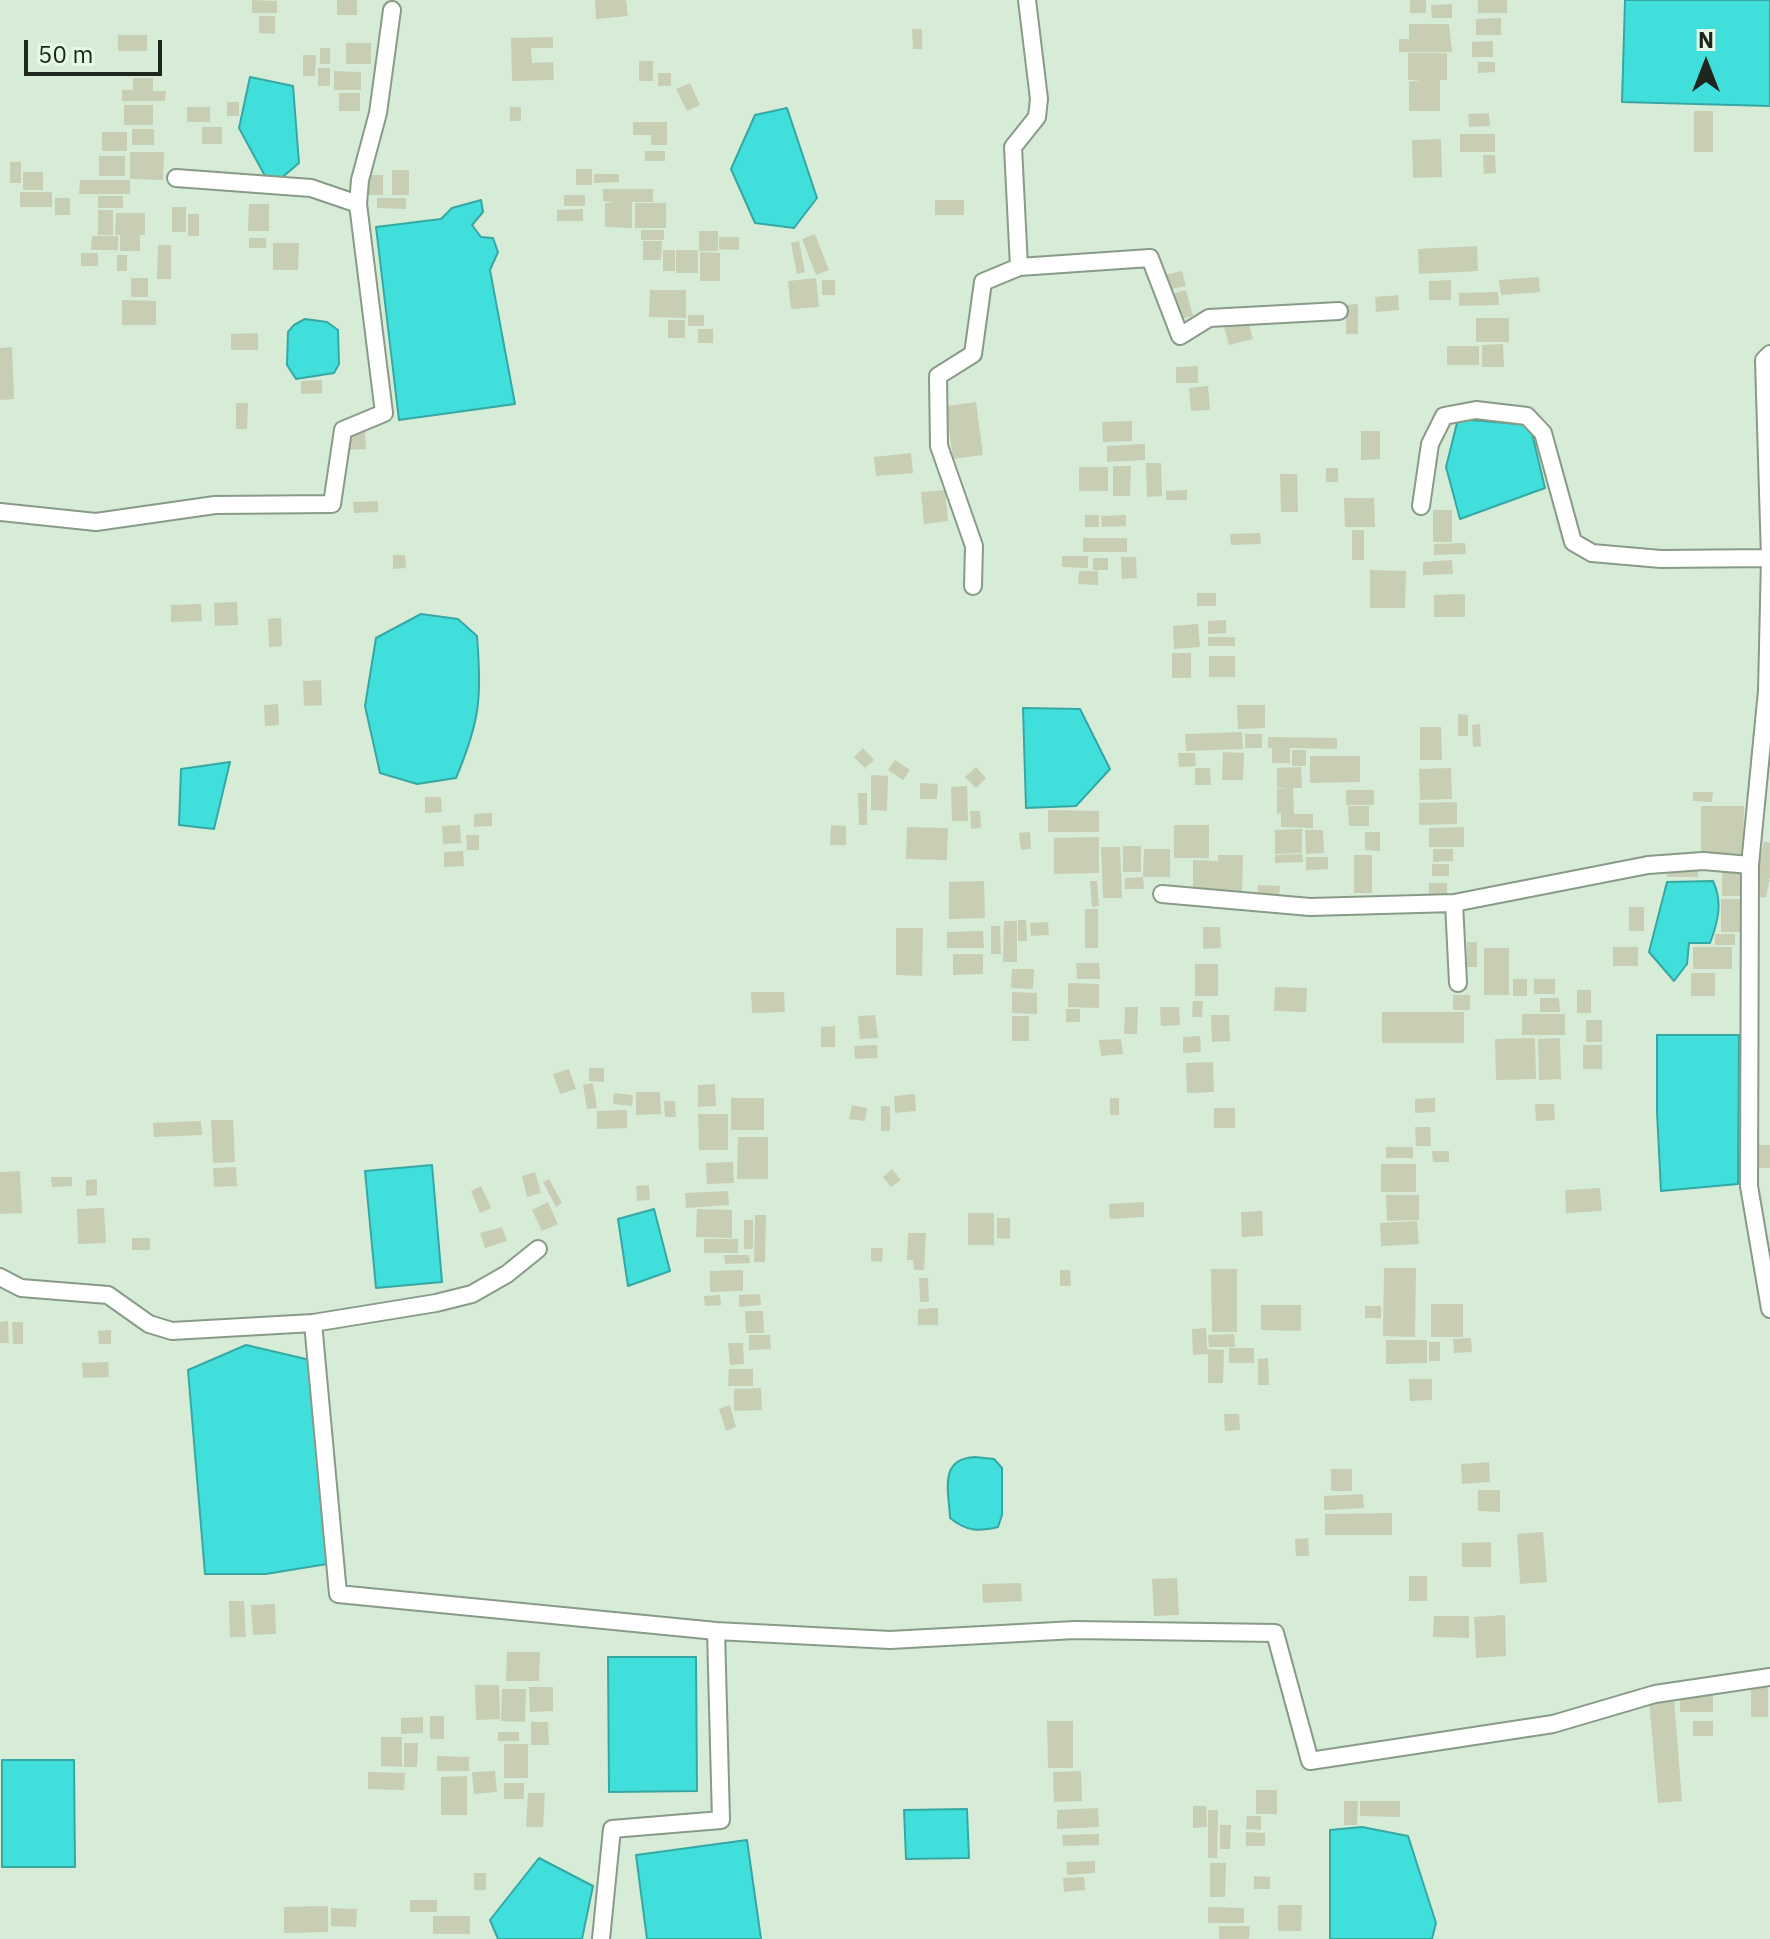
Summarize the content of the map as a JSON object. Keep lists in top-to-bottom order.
{
  "scale_bar": "50 m",
  "north": "top"
}
